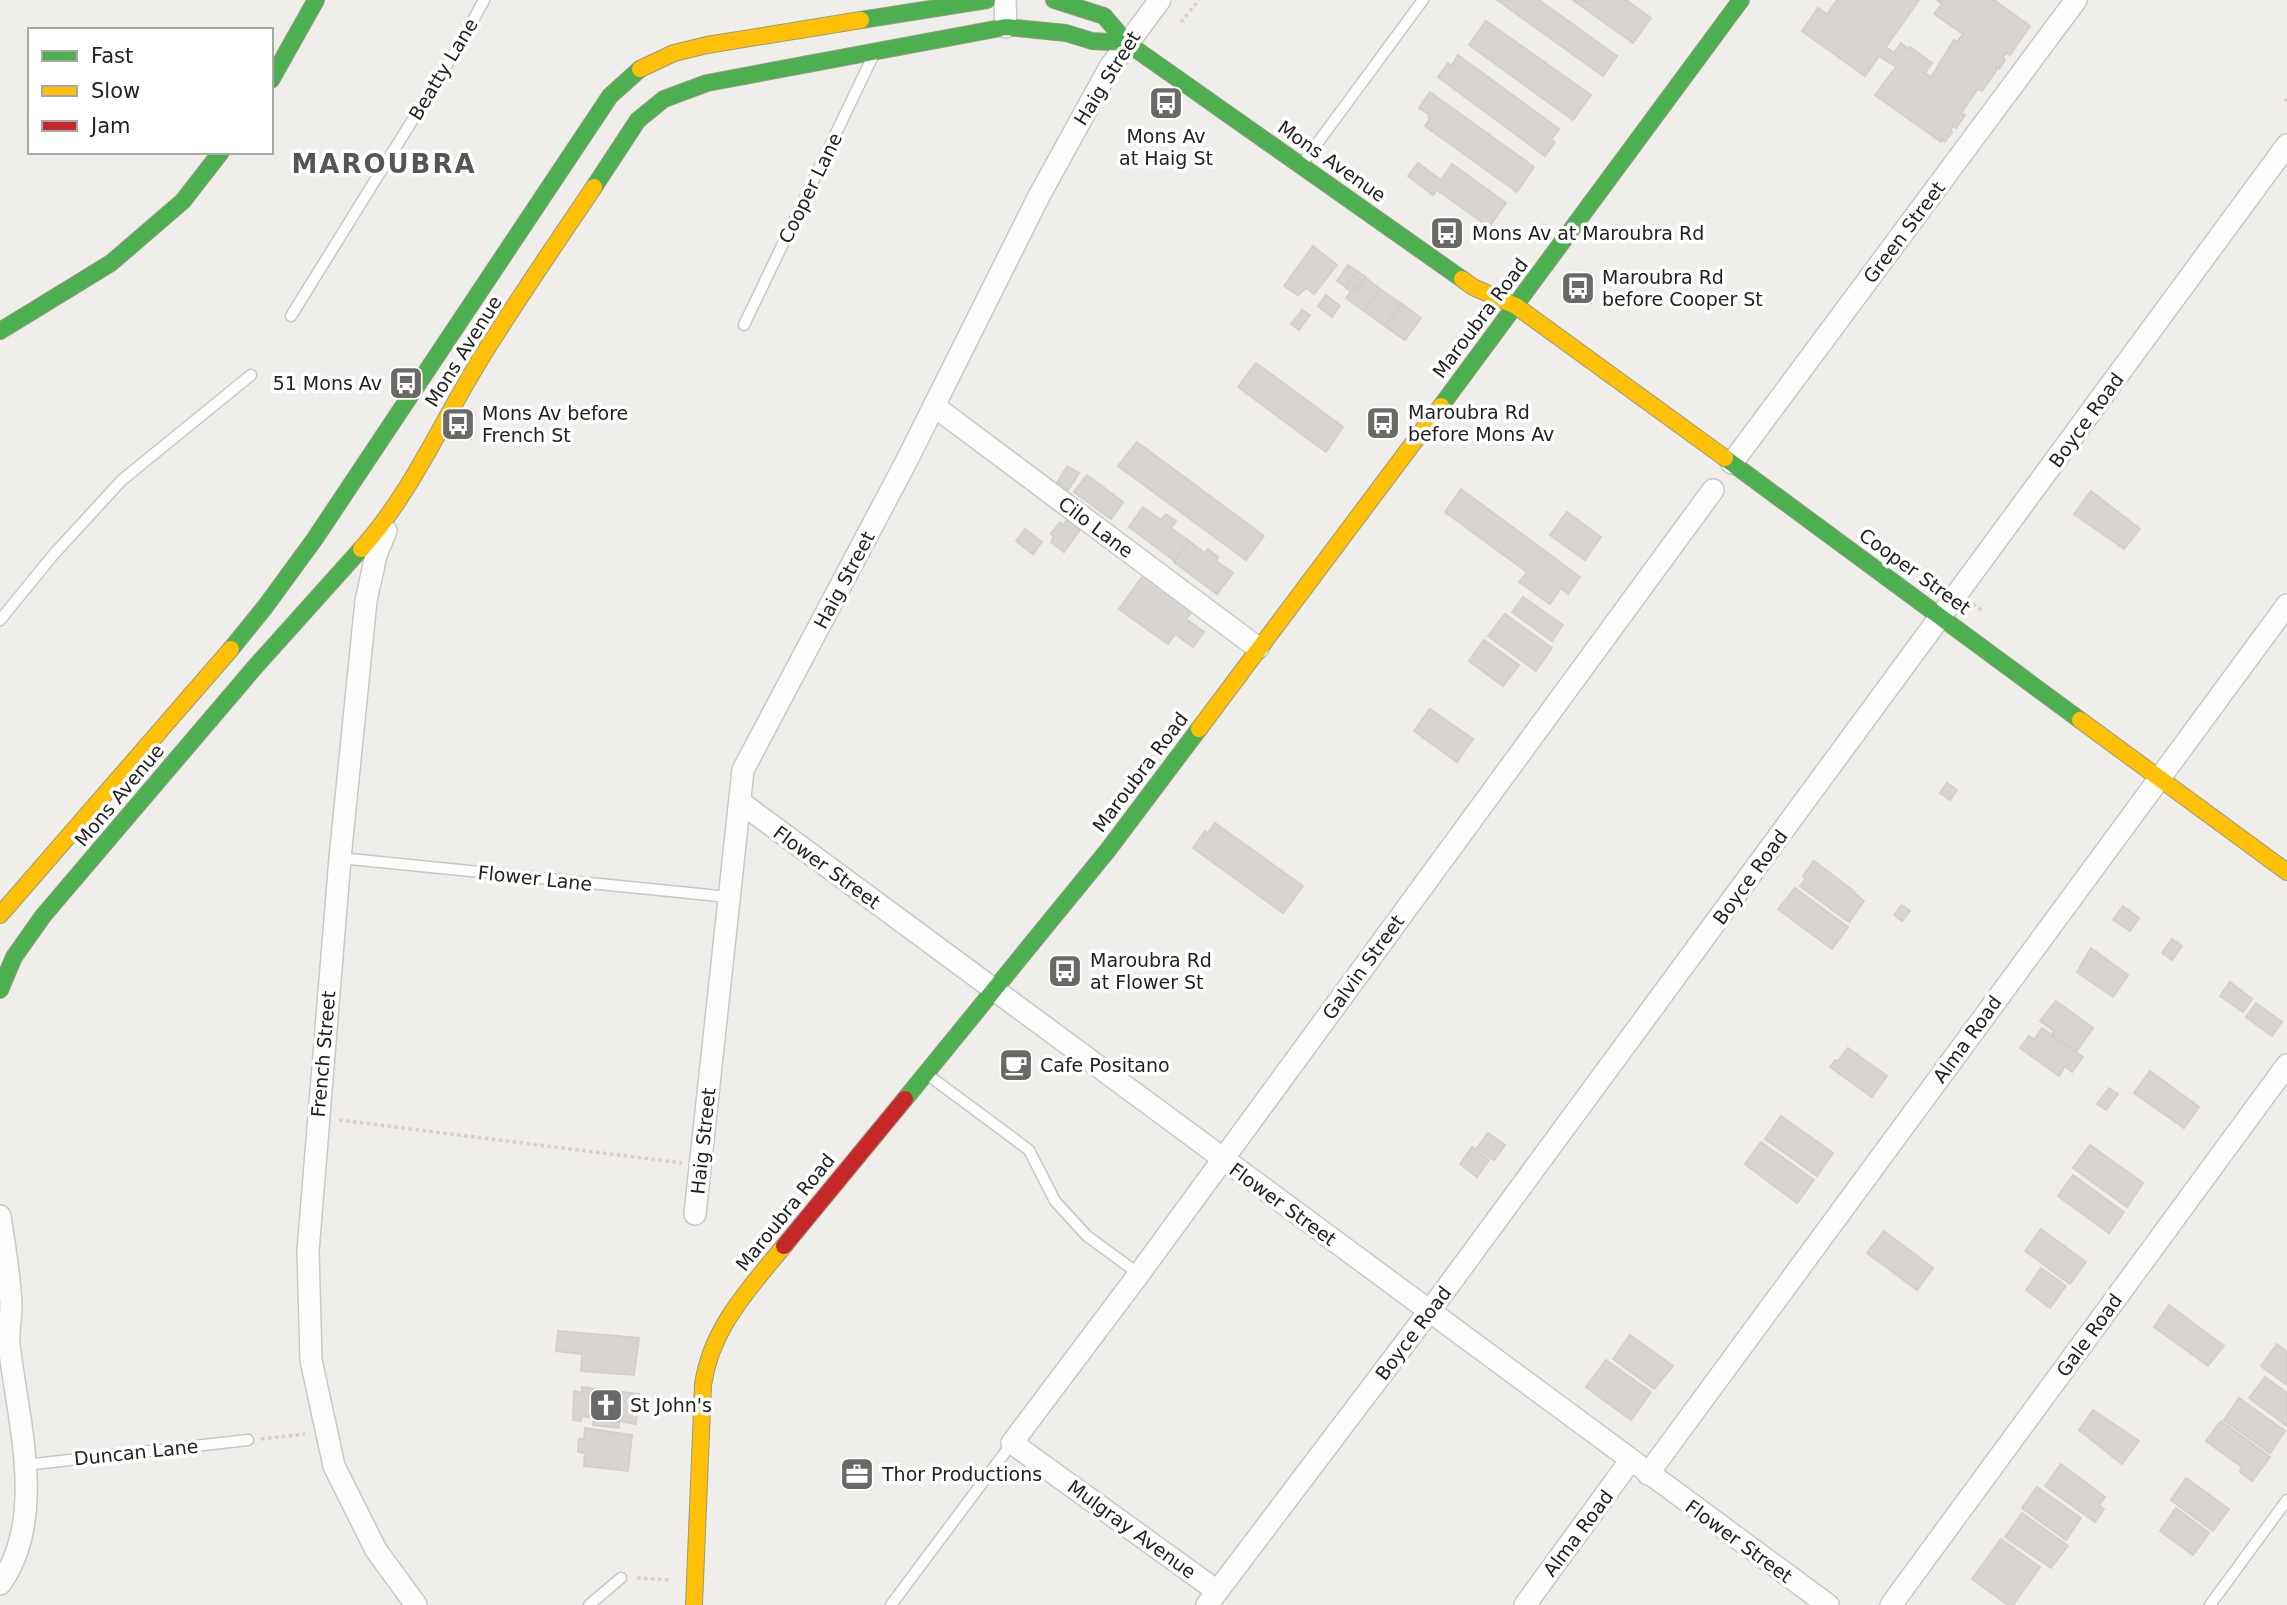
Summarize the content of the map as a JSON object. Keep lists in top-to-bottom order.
{
  "streets": {
    "street": [
      "Haig Street",
      "Mons Avenue",
      "Green Street",
      "Maroubra Road",
      "Boyce Road",
      "Cilo Lane",
      "Cooper Street",
      "Flower Street",
      "Galvin Street",
      "Alma Road",
      "French Street",
      "Gale Road",
      "Mulgray Avenue"
    ],
    "lane": [
      "Beatty Lane",
      "Cooper Lane",
      "Flower Lane",
      "Duncan Lane"
    ]
  },
  "crossings": [
    ["Haig Street", "Mons Avenue"],
    ["Haig Street", "Cilo Lane"],
    ["Haig Street", "Flower Street"],
    ["Haig Street", "Flower Lane"],
    ["Mons Avenue", "Cooper Lane"],
    ["Mons Avenue", "Maroubra Road"],
    ["Mons Avenue", "Cooper Street"],
    ["Mons Avenue", "French Street"],
    ["Green Street", "Cooper Street"],
    ["Maroubra Road", "Cilo Lane"],
    ["Maroubra Road", "Cooper Street"],
    ["Maroubra Road", "Flower Street"],
    ["Boyce Road", "Cooper Street"],
    ["Boyce Road", "Flower Street"],
    ["Boyce Road", "Mulgray Avenue"],
    ["Cooper Street", "Alma Road"],
    ["Flower Street", "Galvin Street"],
    ["Flower Street", "Alma Road"],
    ["Flower Lane", "French Street"],
    ["Galvin Street", "Mulgray Avenue"]
  ],
  "districts": ["MAROUBRA"],
  "places": {
    "bus stop": [
      "Mons Av at Haig St",
      "Mons Av at Maroubra Rd",
      "Maroubra Rd before Cooper St",
      "51 Mons Av",
      "Maroubra Rd before Mons Av",
      "Mons Av before French St",
      "Maroubra Rd at Flower St"
    ],
    "cafe": ["Cafe Positano"],
    "church": ["St John's"],
    "office": ["Thor Productions"]
  },
  "legend": ["Fast", "Slow", "Jam"]
}
